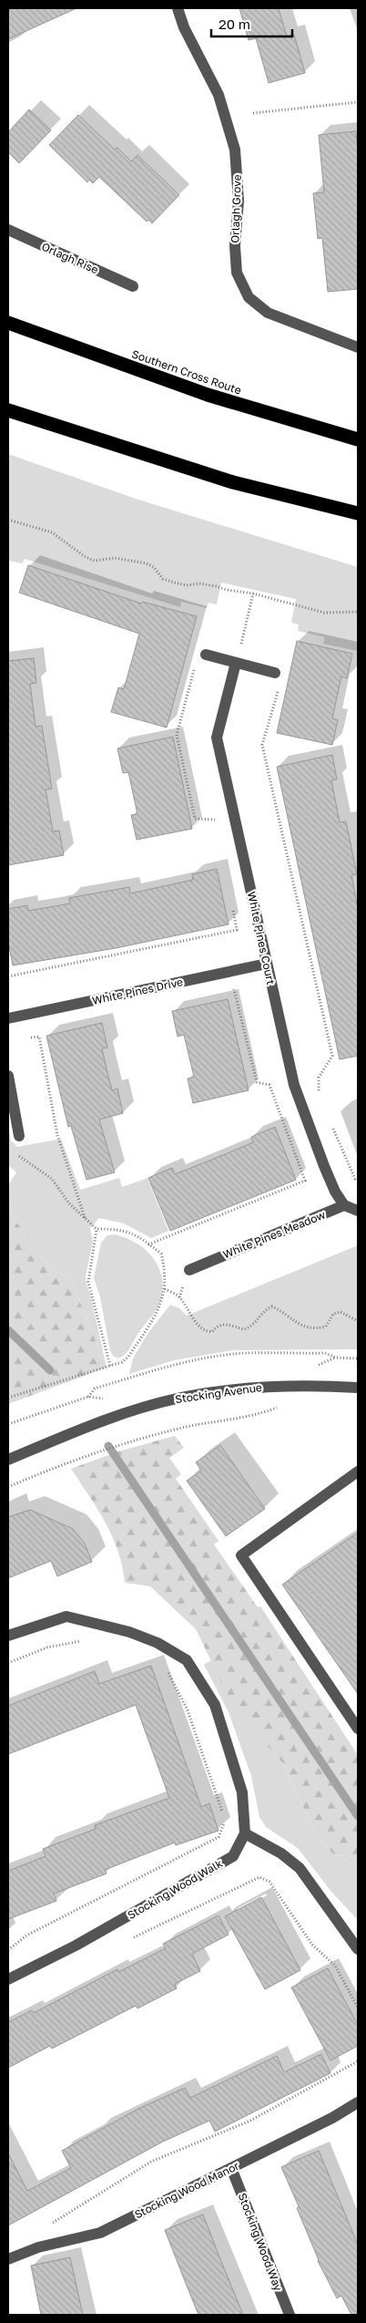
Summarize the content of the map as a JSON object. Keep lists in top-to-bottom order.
{
  "streets": {
    "highway": ["Southern Cross Route"],
    "street": [
      "Orlagh Grove",
      "Orlagh Rise",
      "White Pines Court",
      "White Pines Drive",
      "White Pines Meadow",
      "Stocking Avenue",
      "Stocking Wood Walk",
      "Stocking Wood Manor",
      "Stocking Wood Way"
    ]
  },
  "crossings": [
    ["White Pines Court", "White Pines Drive"],
    ["White Pines Court", "White Pines Meadow"],
    ["Stocking Wood Manor", "Stocking Wood Way"]
  ],
  "scale_bar": "20 m"
}
